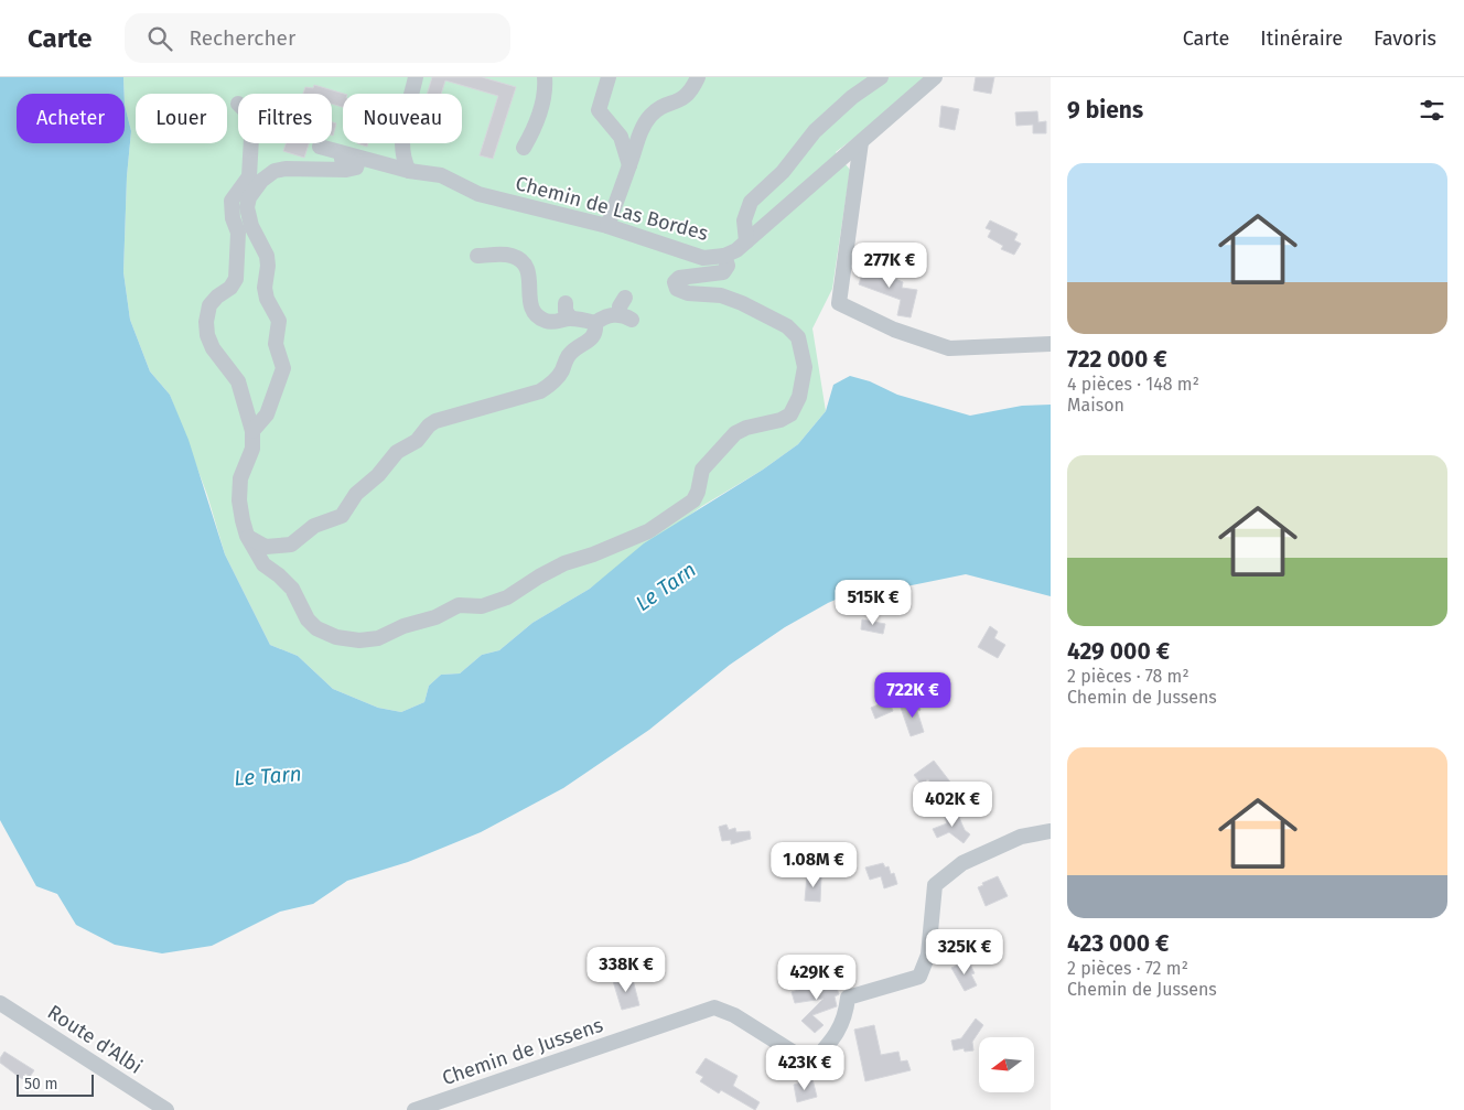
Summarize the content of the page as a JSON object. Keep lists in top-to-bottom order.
{
  "streets": {
    "street": ["Chemin de Las Bordes", "Route d'Albi", "Chemin de Jussens"]
  },
  "water": ["Le Tarn"],
  "scale_bar": "50 m",
  "north": "left",
  "page": {
    "header": "Carte",
    "search": "Rechercher",
    "nav": ["Carte", "Itinéraire", "Favoris"],
    "heading": "9 biens",
    "chip": [
      "Acheter",
      "Louer",
      "Filtres",
      "Nouveau"
    ],
    "list": [
      {
        "name": "722 000 €",
        "note": "4 pièces · 148 m² · Maison"
      },
      {
        "name": "429 000 €",
        "note": "2 pièces · 78 m² · Chemin de Jussens"
      },
      {
        "name": "423 000 €",
        "note": "2 pièces · 72 m² · Chemin de Jussens"
      }
    ],
    "price": [
      "277K €",
      "515K €",
      "722K €",
      "402K €",
      "1.08M €",
      "325K €",
      "338K €",
      "429K €",
      "423K €"
    ],
    "scale": "50 m"
  }
}
